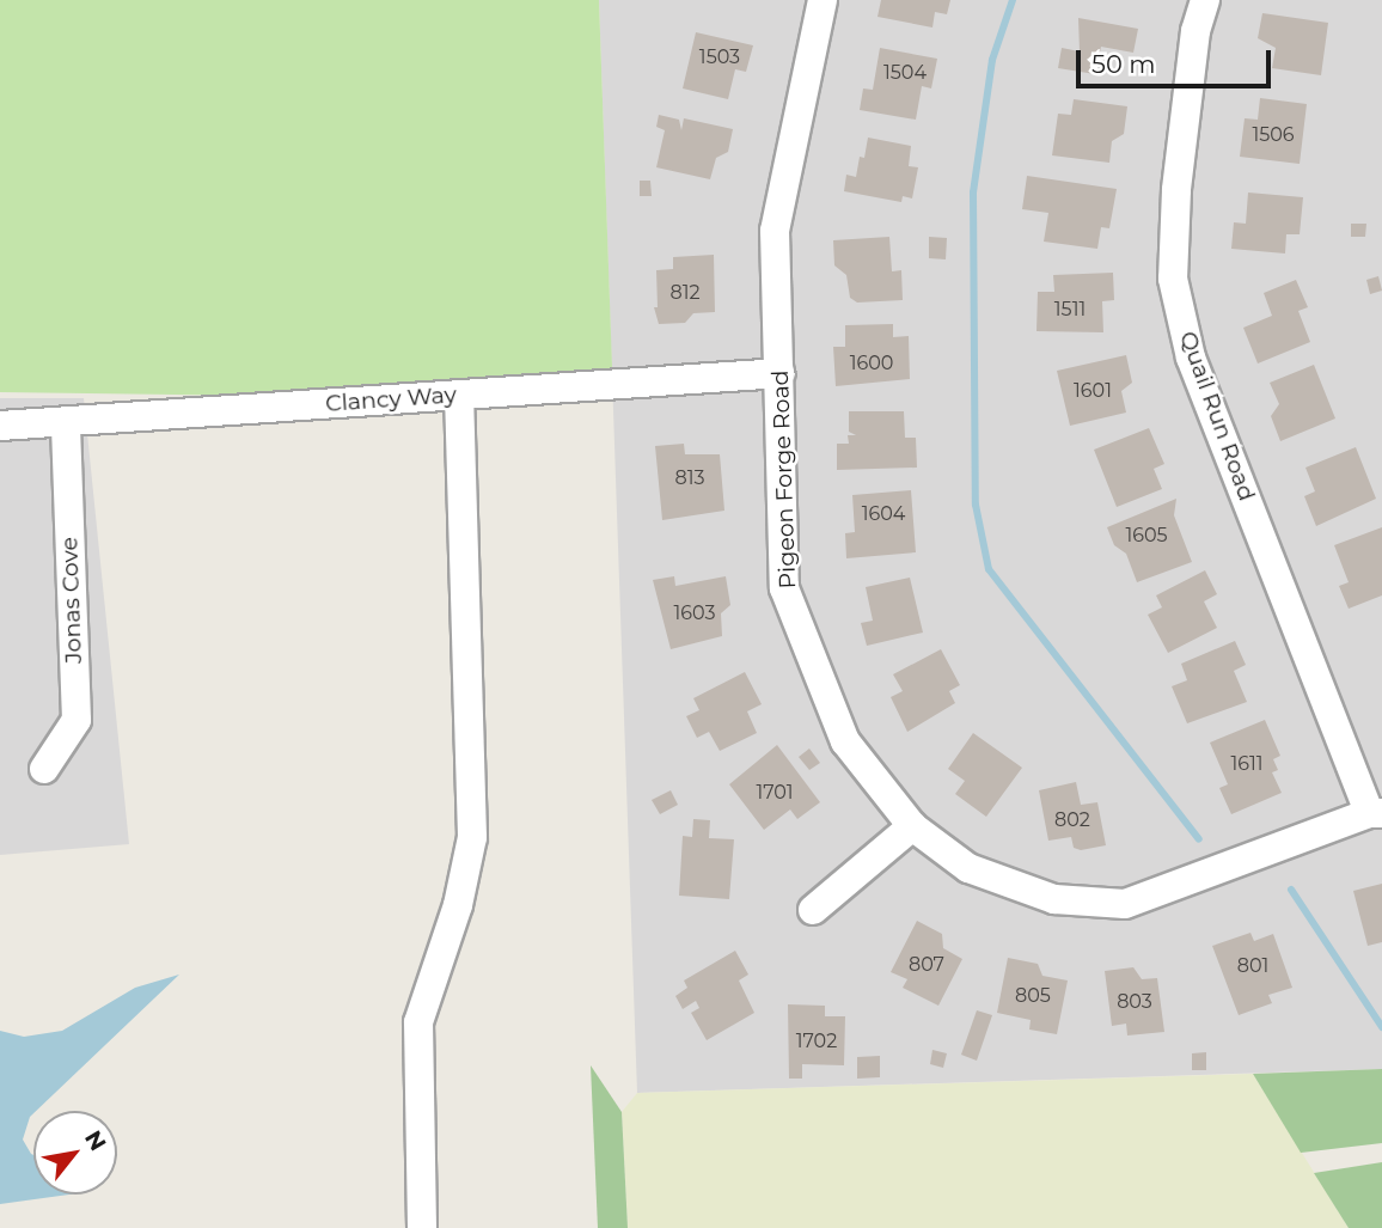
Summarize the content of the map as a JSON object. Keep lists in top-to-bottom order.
{
  "streets": {
    "street": [
      "Clancy Way",
      "Quail Run Road",
      "Pigeon Forge Road",
      "Jonas Cove"
    ]
  },
  "crossings": [
    ["Clancy Way", "Pigeon Forge Road"],
    ["Clancy Way", "Jonas Cove"],
    ["Quail Run Road", "Pigeon Forge Road"]
  ],
  "house_numbers": [
    "1503",
    "1504",
    "1506",
    "812",
    "1511",
    "1600",
    "1601",
    "813",
    "1604",
    "1605",
    "1603",
    "1611",
    "1701",
    "802",
    "807",
    "801",
    "805",
    "803",
    "1702"
  ],
  "scale_bar": "50 m",
  "north": "top right"
}
